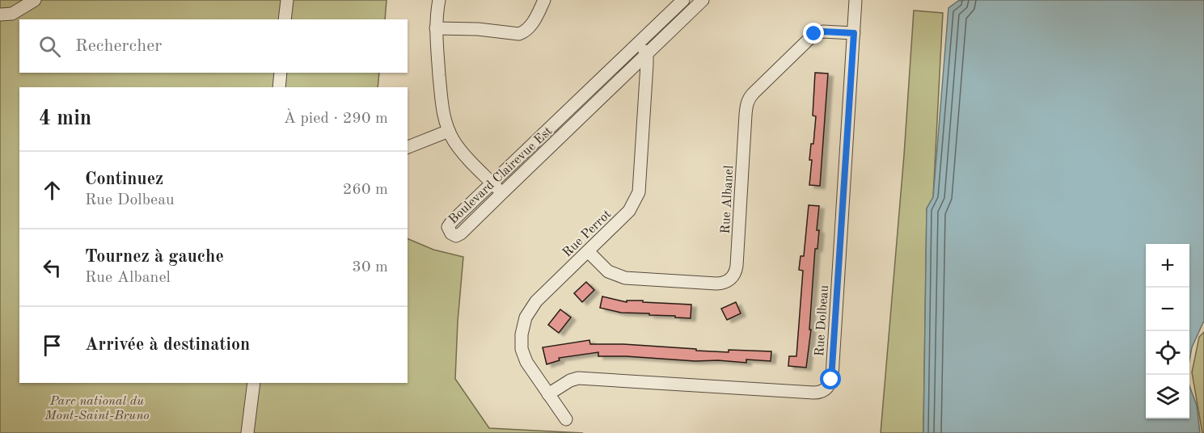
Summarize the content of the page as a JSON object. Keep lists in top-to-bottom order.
{
  "streets": {
    "street": [
      "Boulevard Clairevue Est",
      "Rue Albanel",
      "Rue Perrot",
      "Rue Dolbeau"
    ]
  },
  "crossings": [
    ["Boulevard Clairevue Est", "Rue Perrot"],
    ["Rue Albanel", "Rue Perrot"],
    ["Rue Albanel", "Rue Dolbeau"],
    ["Rue Perrot", "Rue Dolbeau"]
  ],
  "parks": ["Parc national du Mont-Saint-Bruno"],
  "page": {
    "search": "Rechercher",
    "heading": ["4 min", "À pied · 290 m"],
    "list": [
      ["Continuez", "Rue Dolbeau", "260 m"],
      ["Tournez à gauche", "Rue Albanel", "30 m"],
      "Arrivée à destination"
    ],
    "map_buttons": ["+", "−"]
  }
}
